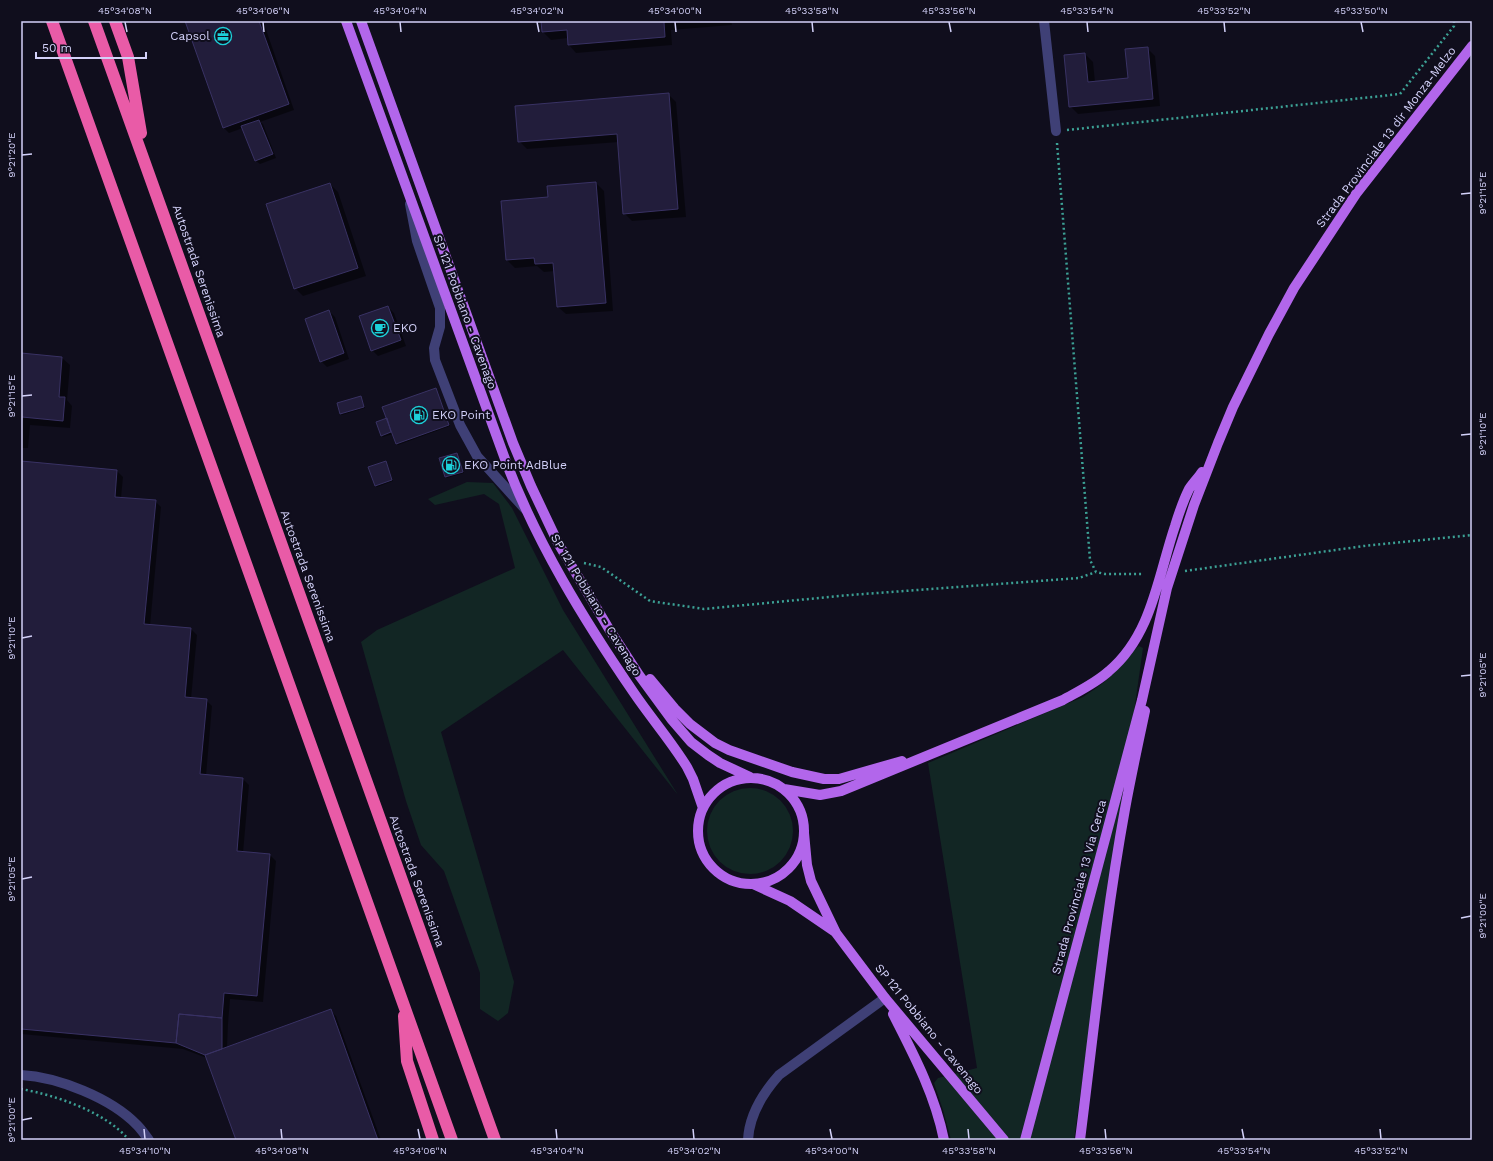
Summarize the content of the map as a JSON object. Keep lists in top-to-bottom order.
{
  "streets": {
    "highway": ["Autostrada Serenissima"],
    "main road": ["Strada Provinciale 13 dir Monza-Melzo", "SP 121 Pobbiano - Cavenago", "Strada Provinciale 13 Via Cerca"]
  },
  "crossings": [
    ["Strada Provinciale 13 dir Monza-Melzo", "Strada Provinciale 13 Via Cerca"]
  ],
  "places": {
    "office": ["Capsol"],
    "cafe": ["EKO"],
    "fuel station": ["EKO Point", "EKO Point AdBlue"]
  },
  "scale_bar": "50 m",
  "coordinates": [
    "45°34'08\"N",
    "45°34'06\"N",
    "45°34'04\"N",
    "45°34'02\"N",
    "45°34'00\"N",
    "45°33'58\"N",
    "45°33'56\"N",
    "45°33'54\"N",
    "45°33'52\"N",
    "45°33'50\"N",
    "9°21'20\"E",
    "9°21'15\"E",
    "9°21'10\"E",
    "9°21'05\"E",
    "9°21'00\"E",
    "45°34'10\"N"
  ]
}
